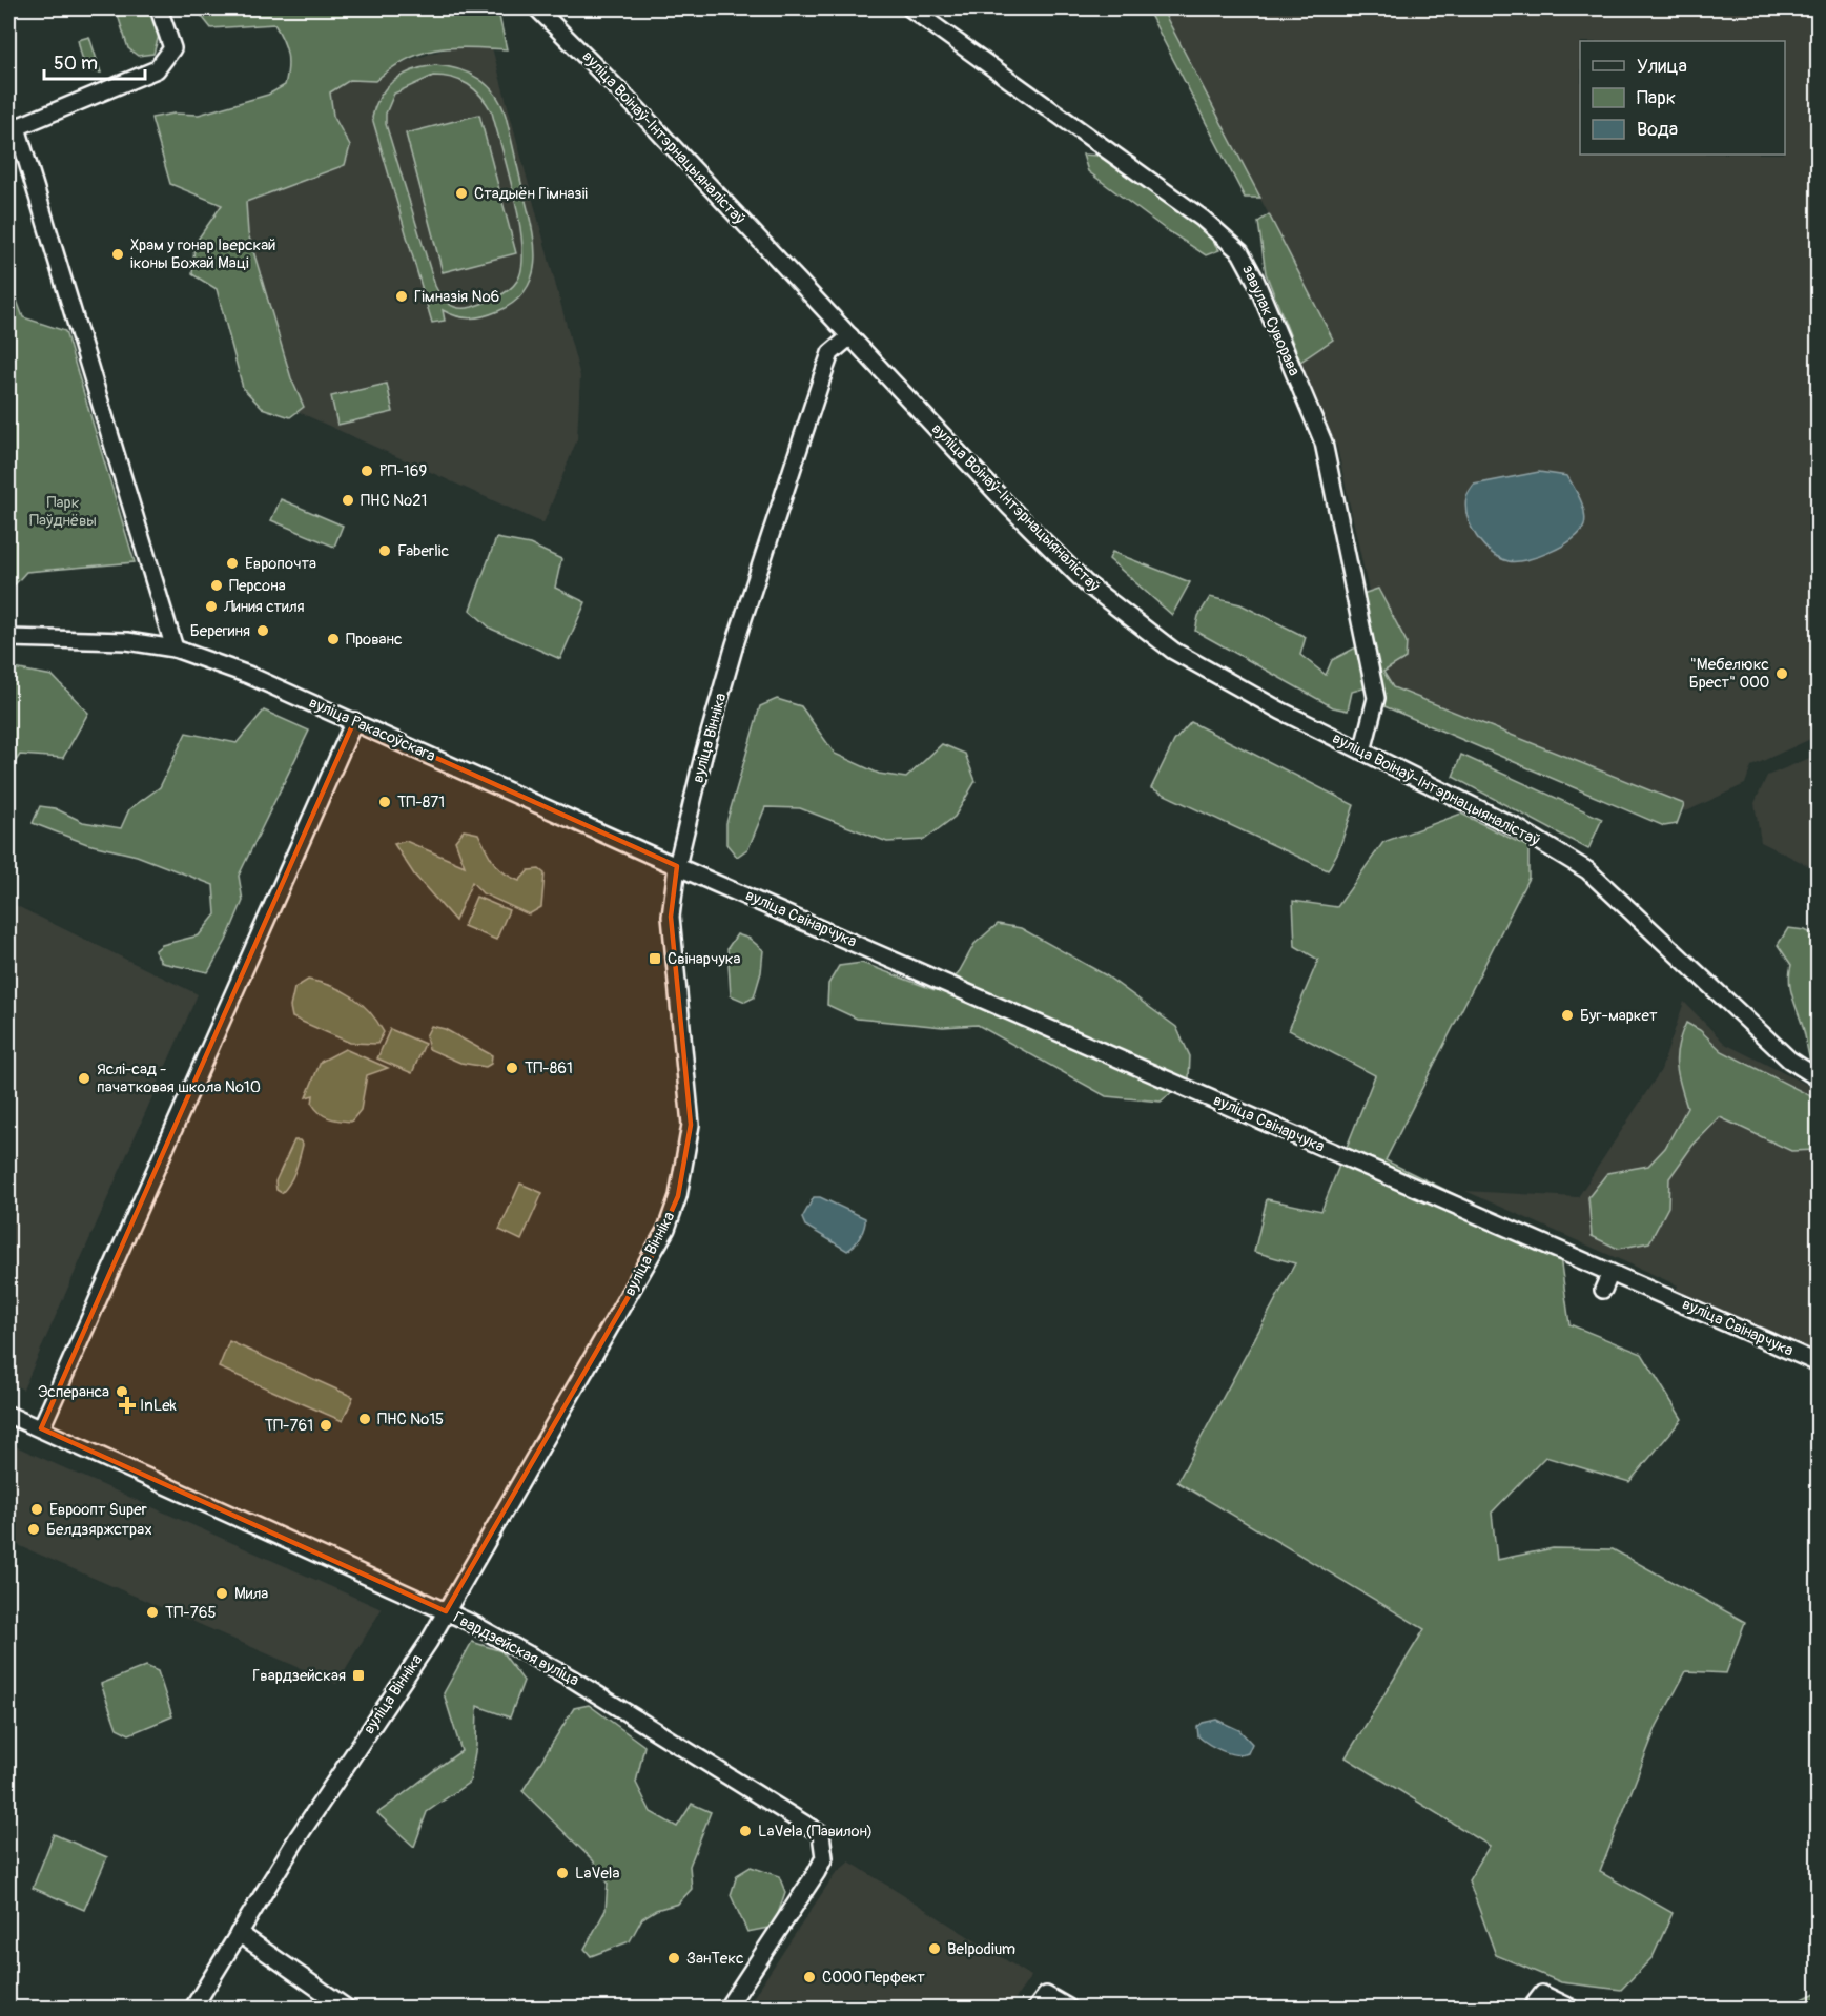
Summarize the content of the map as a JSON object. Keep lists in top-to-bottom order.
{
  "streets": {
    "street": [
      "вуліца Воінаў-Інтэрнацыяналістаў",
      "завулак Суворава",
      "вуліца Ракасоўскага",
      "вуліца Вінніка",
      "вуліца Свінарчука",
      "Гвардзейская вуліца"
    ]
  },
  "crossings": [
    ["вуліца Воінаў-Інтэрнацыяналістаў", "завулак Суворава"],
    ["вуліца Воінаў-Інтэрнацыяналістаў", "вуліца Вінніка"],
    ["вуліца Ракасоўскага", "вуліца Вінніка"],
    ["вуліца Ракасоўскага", "вуліца Свінарчука"],
    ["вуліца Вінніка", "Гвардзейская вуліца"]
  ],
  "parks": ["Парк Паўднёвы"],
  "places": {
    "other": [
      "Стадыён Гімназіі",
      "Храм у гонар Іверскай іконы Божай Маці",
      "Гімназія №6",
      "РП-169",
      "ПНС №21",
      "Faberlic",
      "Европочта",
      "Персона",
      "Линия стиля",
      "Берегиня",
      "Прованс",
      "\"Мебелюкс Брест\" ООО",
      "ТП-871",
      "Буг-маркет",
      "ТП-861",
      "Яслі-сад - пачатковая школа №10",
      "Эсперанса",
      "ПНС №15",
      "ТП-761",
      "Евроопт Super",
      "Белдзяржстрах",
      "Мила",
      "ТП-765",
      "LaVela (Павилон)",
      "LaVela",
      "Belpodium",
      "ЗанТекс",
      "СООО Перфект"
    ],
    "transit": ["Свінарчука", "Гвардзейская"],
    "health": ["InLek"]
  },
  "legend": ["Улица", "Парк", "Вода"],
  "scale_bar": "50 m"
}
